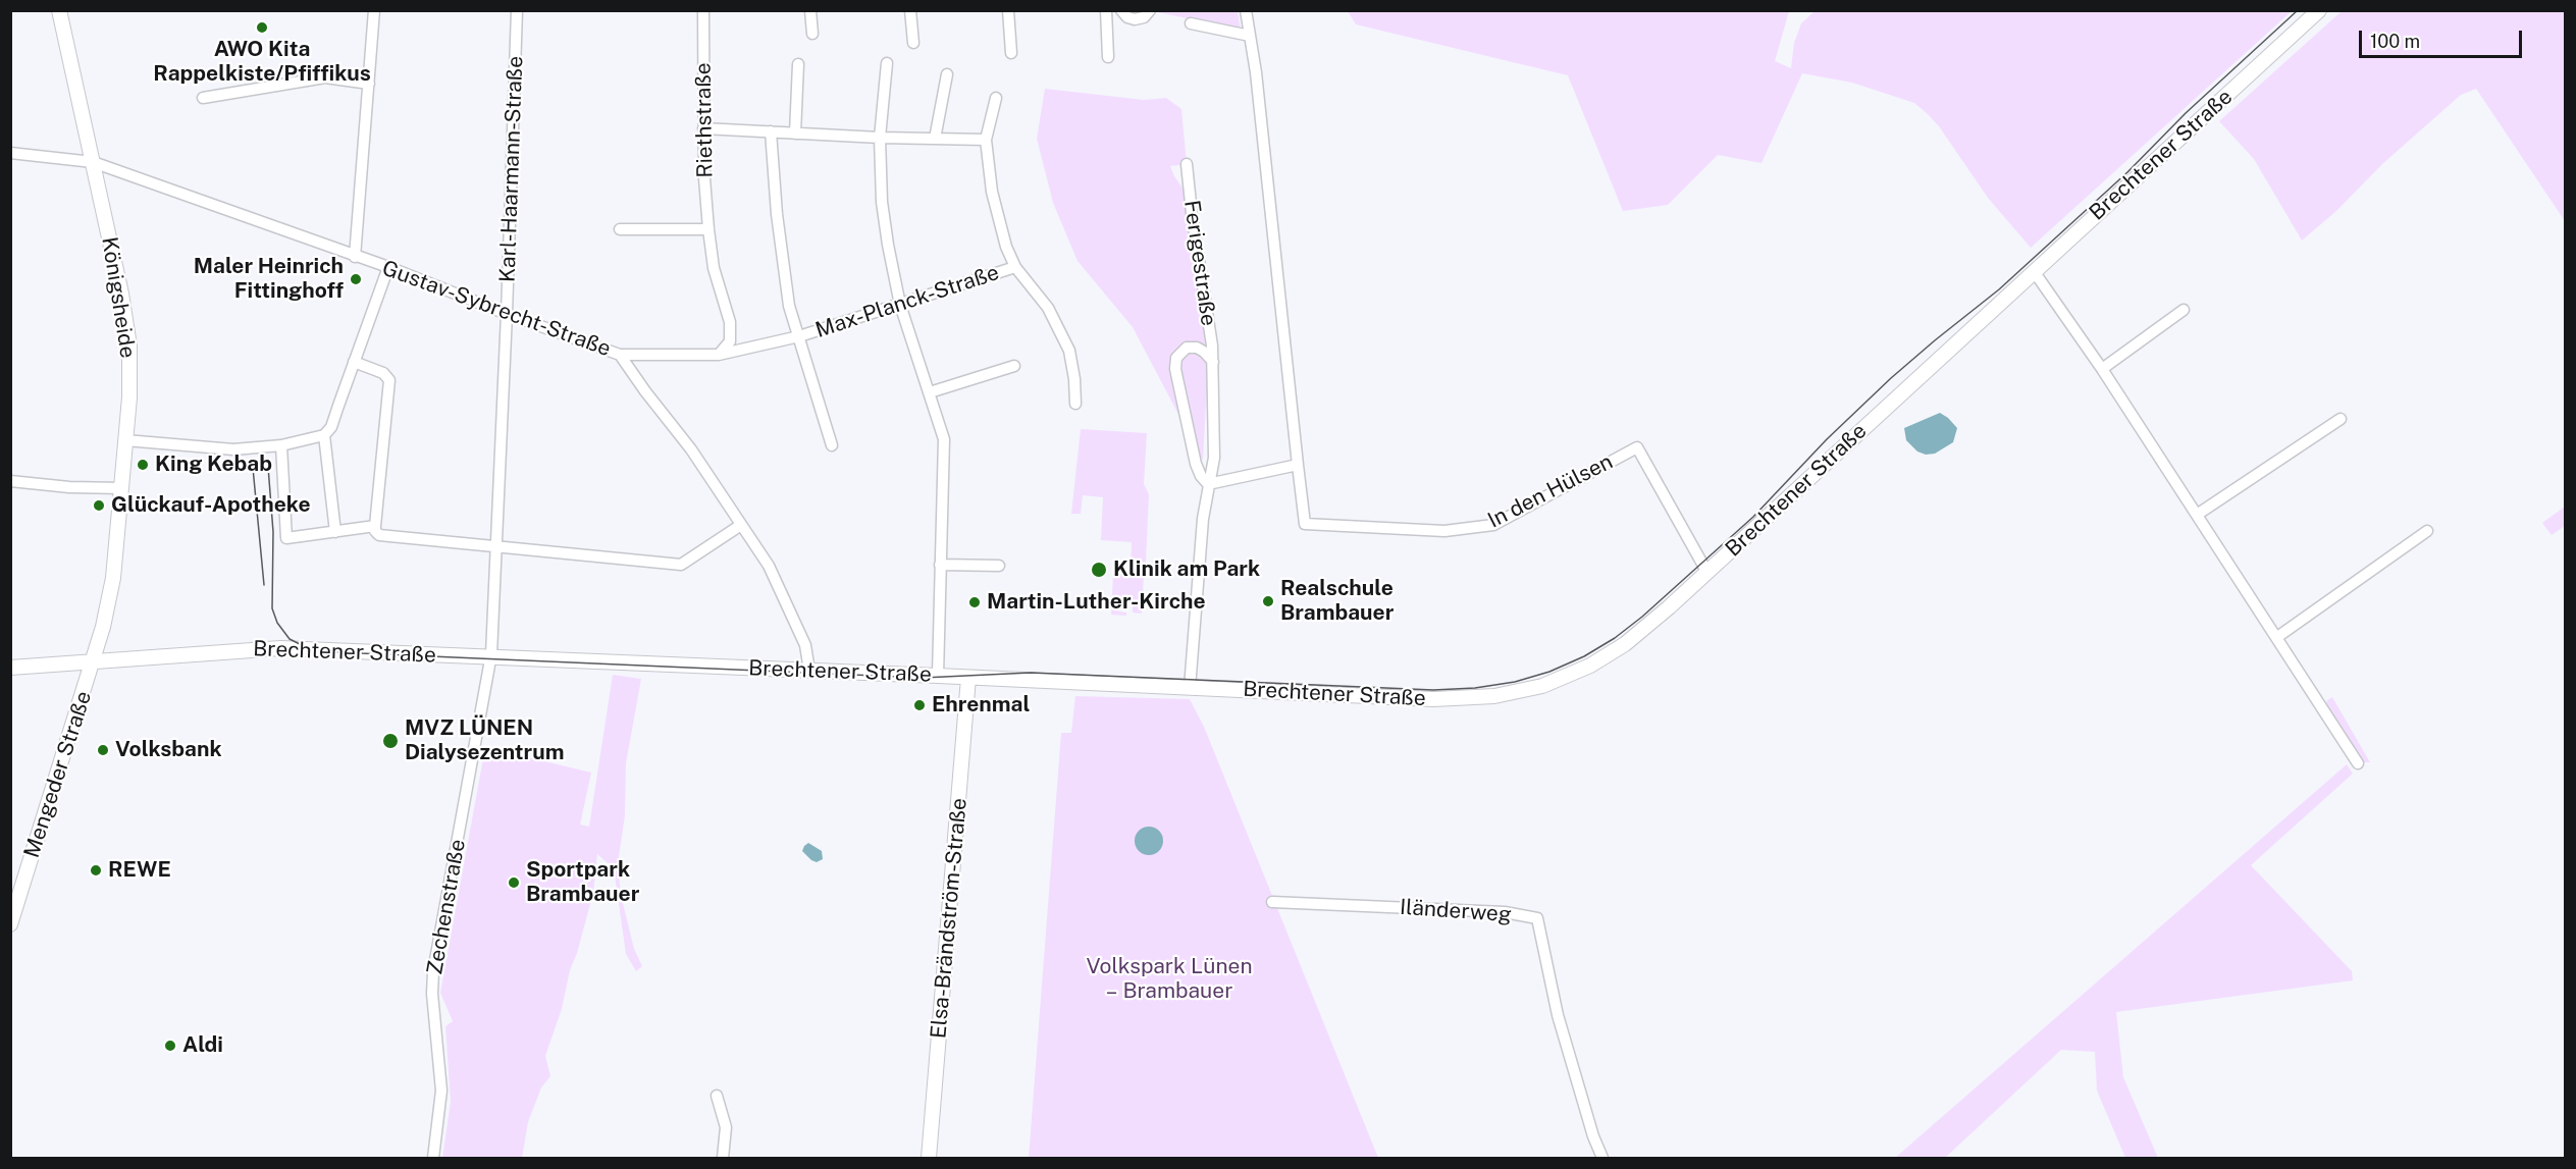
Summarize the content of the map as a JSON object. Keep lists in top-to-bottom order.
{
  "streets": {
    "main road": [
      "Brechtener Straße",
      "Königsheide",
      "Mengeder Straße",
      "Elsa-Brändström-Straße"
    ],
    "street": [
      "Riethstraße",
      "Karl-Haarmann-Straße",
      "Ferigestraße",
      "Max-Planck-Straße",
      "Gustav-Sybrecht-Straße",
      "In den Hülsen",
      "Zechenstraße",
      "Iländerweg"
    ]
  },
  "crossings": [
    ["Riethstraße", "Max-Planck-Straße"],
    ["Brechtener Straße", "Karl-Haarmann-Straße"],
    ["Brechtener Straße", "Ferigestraße"],
    ["Brechtener Straße", "Königsheide"],
    ["Brechtener Straße", "Gustav-Sybrecht-Straße"],
    ["Brechtener Straße", "In den Hülsen"],
    ["Brechtener Straße", "Mengeder Straße"],
    ["Brechtener Straße", "Zechenstraße"],
    ["Brechtener Straße", "Elsa-Brändström-Straße"],
    ["Karl-Haarmann-Straße", "Gustav-Sybrecht-Straße"],
    ["Karl-Haarmann-Straße", "Zechenstraße"],
    ["Königsheide", "Gustav-Sybrecht-Straße"],
    ["Königsheide", "Mengeder Straße"],
    ["Max-Planck-Straße", "Gustav-Sybrecht-Straße"]
  ],
  "parks": ["Volkspark Lünen – Brambauer"],
  "places": [
    "AWO Kita Rappelkiste/Pfiffikus",
    "Maler Heinrich Fittinghoff",
    "King Kebab",
    "Glückauf-Apotheke",
    "Klinik am Park",
    "Realschule Brambauer",
    "Martin-Luther-Kirche",
    "Ehrenmal",
    "MVZ LÜNEN Dialysezentrum",
    "Volksbank",
    "REWE",
    "Sportpark Brambauer",
    "Aldi"
  ],
  "scale_bar": "100 m"
}
